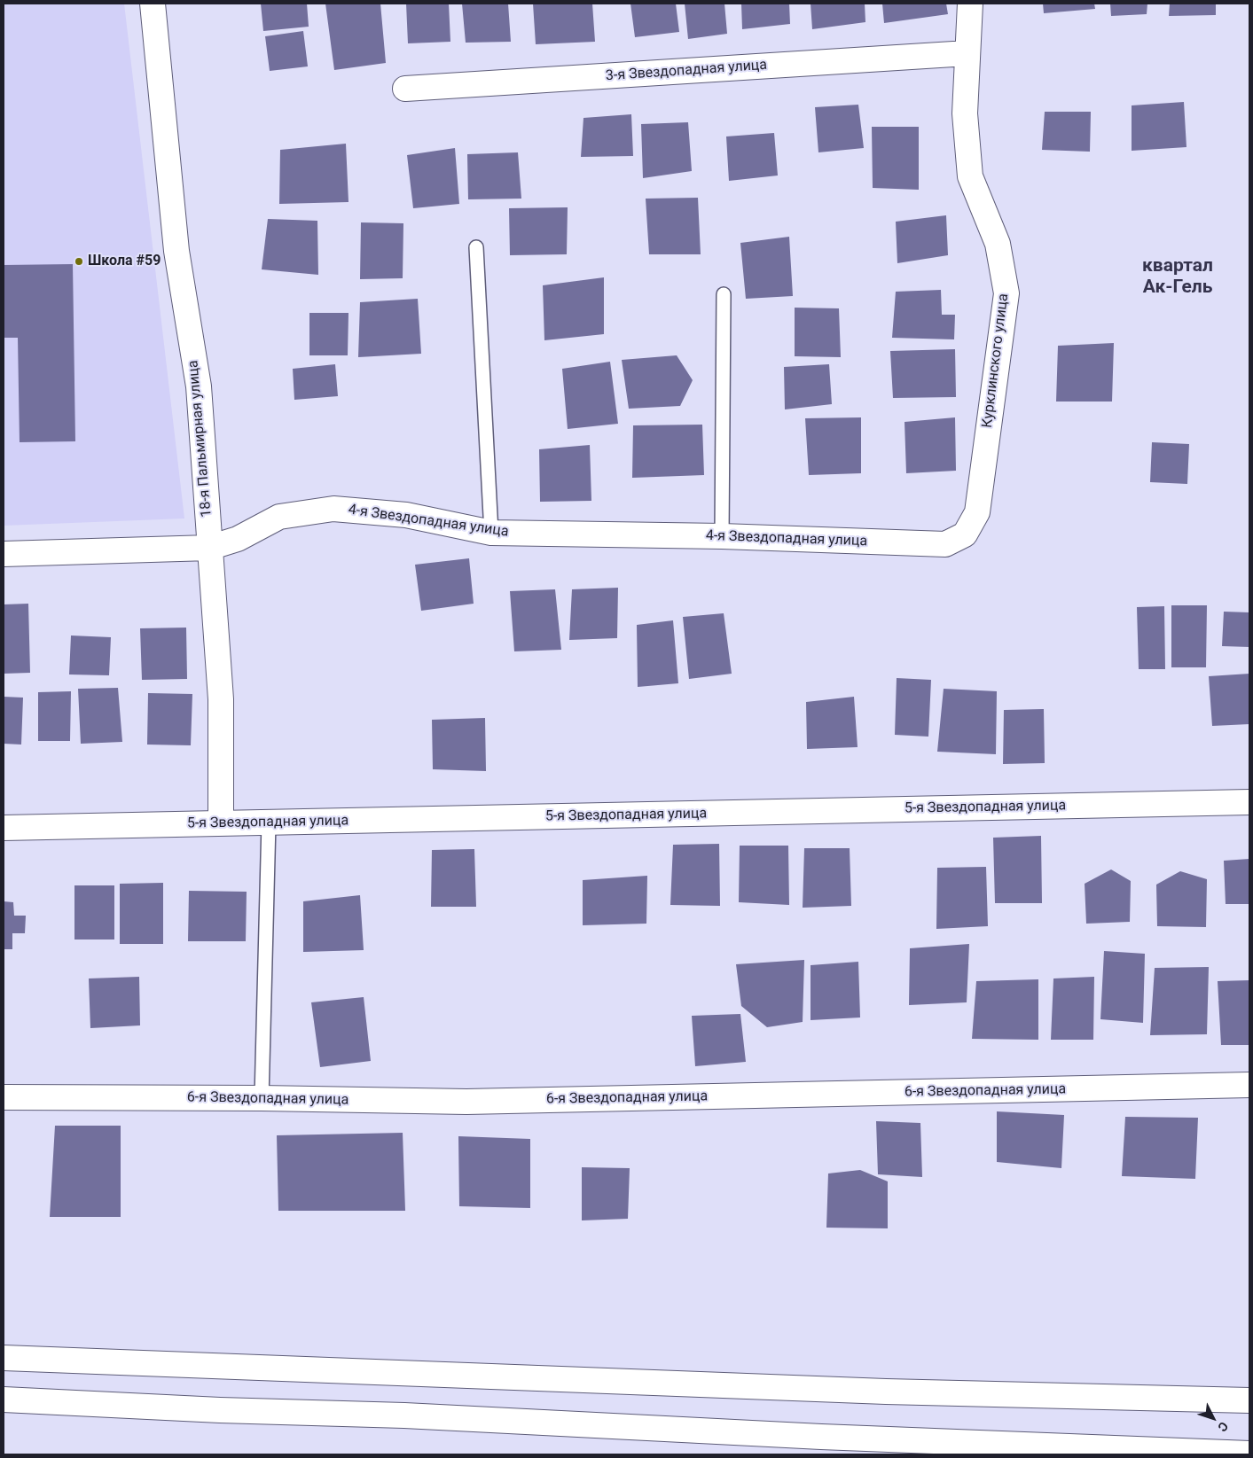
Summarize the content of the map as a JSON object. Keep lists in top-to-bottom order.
{
  "streets": {
    "street": [
      "3-я Звездопадная улица",
      "Курклинского улица",
      "18-я Пальмирная улица",
      "4-я Звездопадная улица",
      "5-я Звездопадная улица",
      "6-я Звездопадная улица"
    ]
  },
  "crossings": [
    ["3-я Звездопадная улица", "Курклинского улица"],
    ["Курклинского улица", "4-я Звездопадная улица"],
    ["18-я Пальмирная улица", "4-я Звездопадная улица"],
    ["18-я Пальмирная улица", "5-я Звездопадная улица"]
  ],
  "districts": ["квартал Ак-Гель"],
  "places": ["Школа #59"],
  "north": "bottom right"
}
